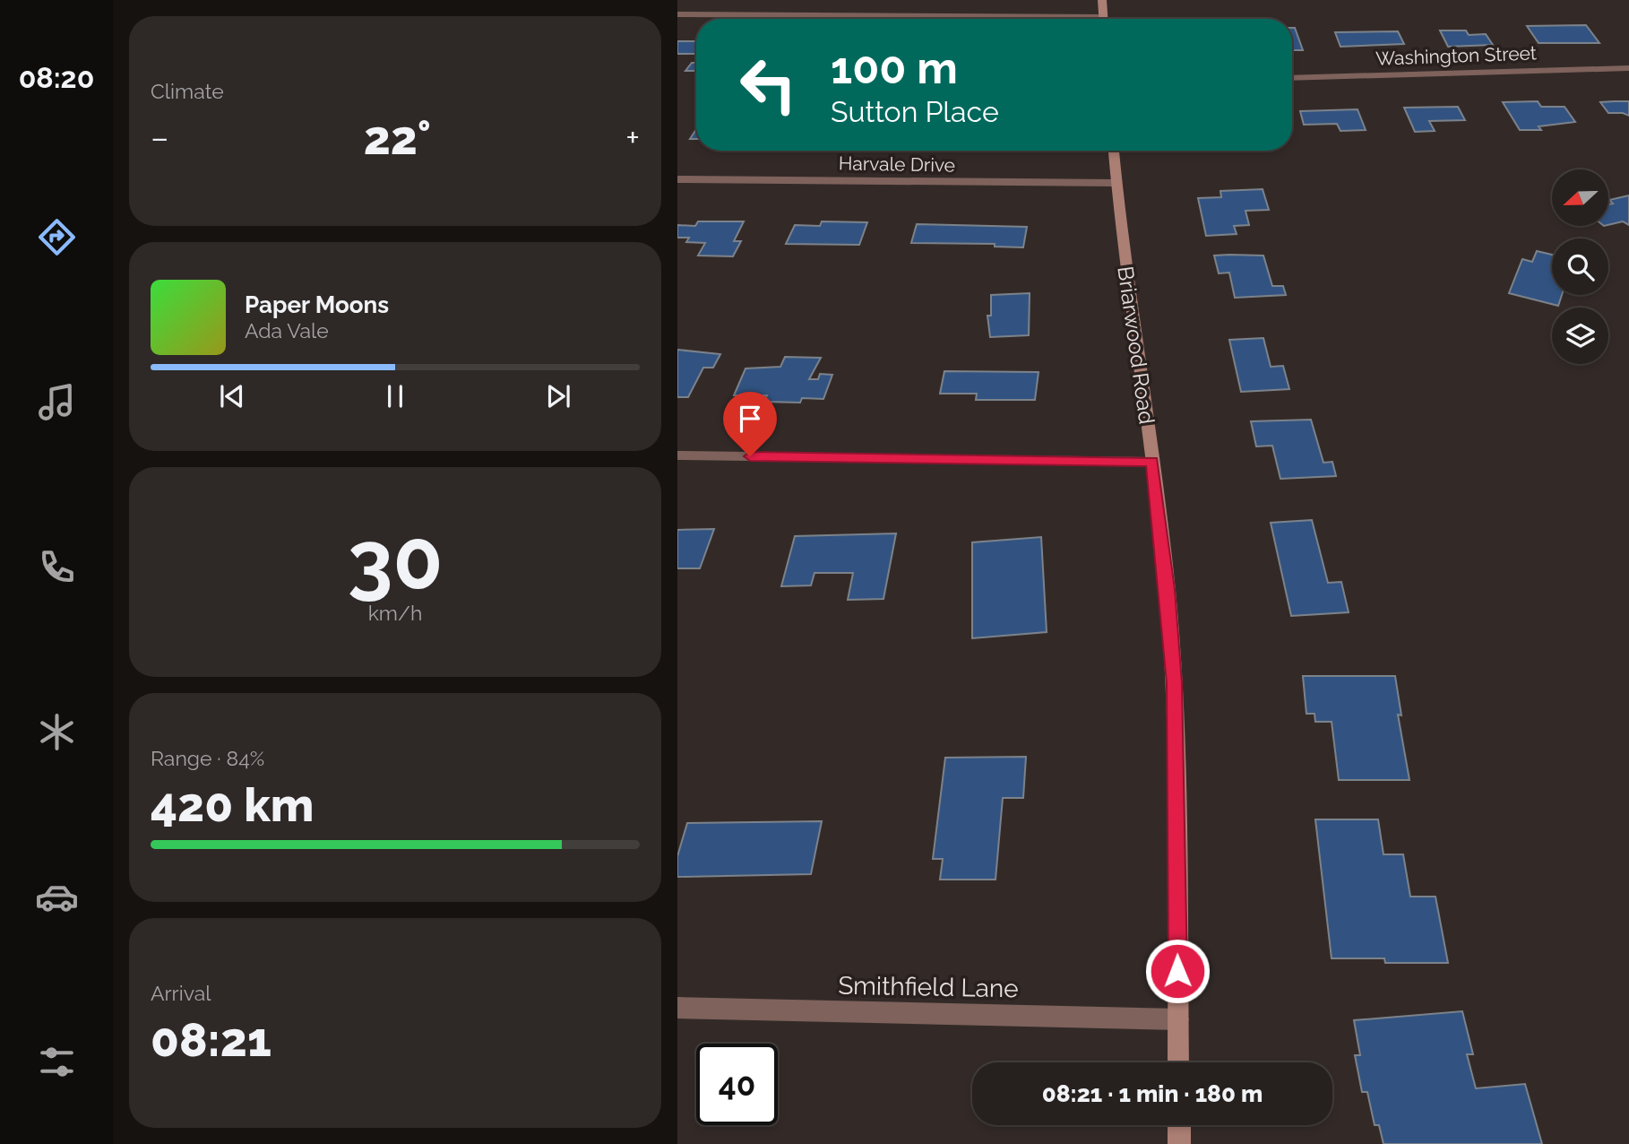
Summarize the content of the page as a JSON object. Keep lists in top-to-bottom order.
{
  "streets": {
    "street": [
      "Washington Street",
      "Harvale Drive",
      "Briarwood Road",
      "Smithfield Lane"
    ]
  },
  "crossings": [
    ["Harvale Drive", "Briarwood Road"],
    ["Briarwood Road", "Smithfield Lane"]
  ],
  "north": "left",
  "page": {
    "tabs": "08:20",
    "tile": [
      "Climate",
      ["30", "km/h"],
      ["Range · 84%", "420 km"],
      ["Arrival", "08:21"]
    ],
    "turn": ["100 m", "Sutton Place"],
    "heat": ["−", "22°", "+"],
    "song": ["Paper Moons", "Ada Vale"],
    "limit": "40",
    "trip": "08:21 · 1 min · 180 m"
  }
}
